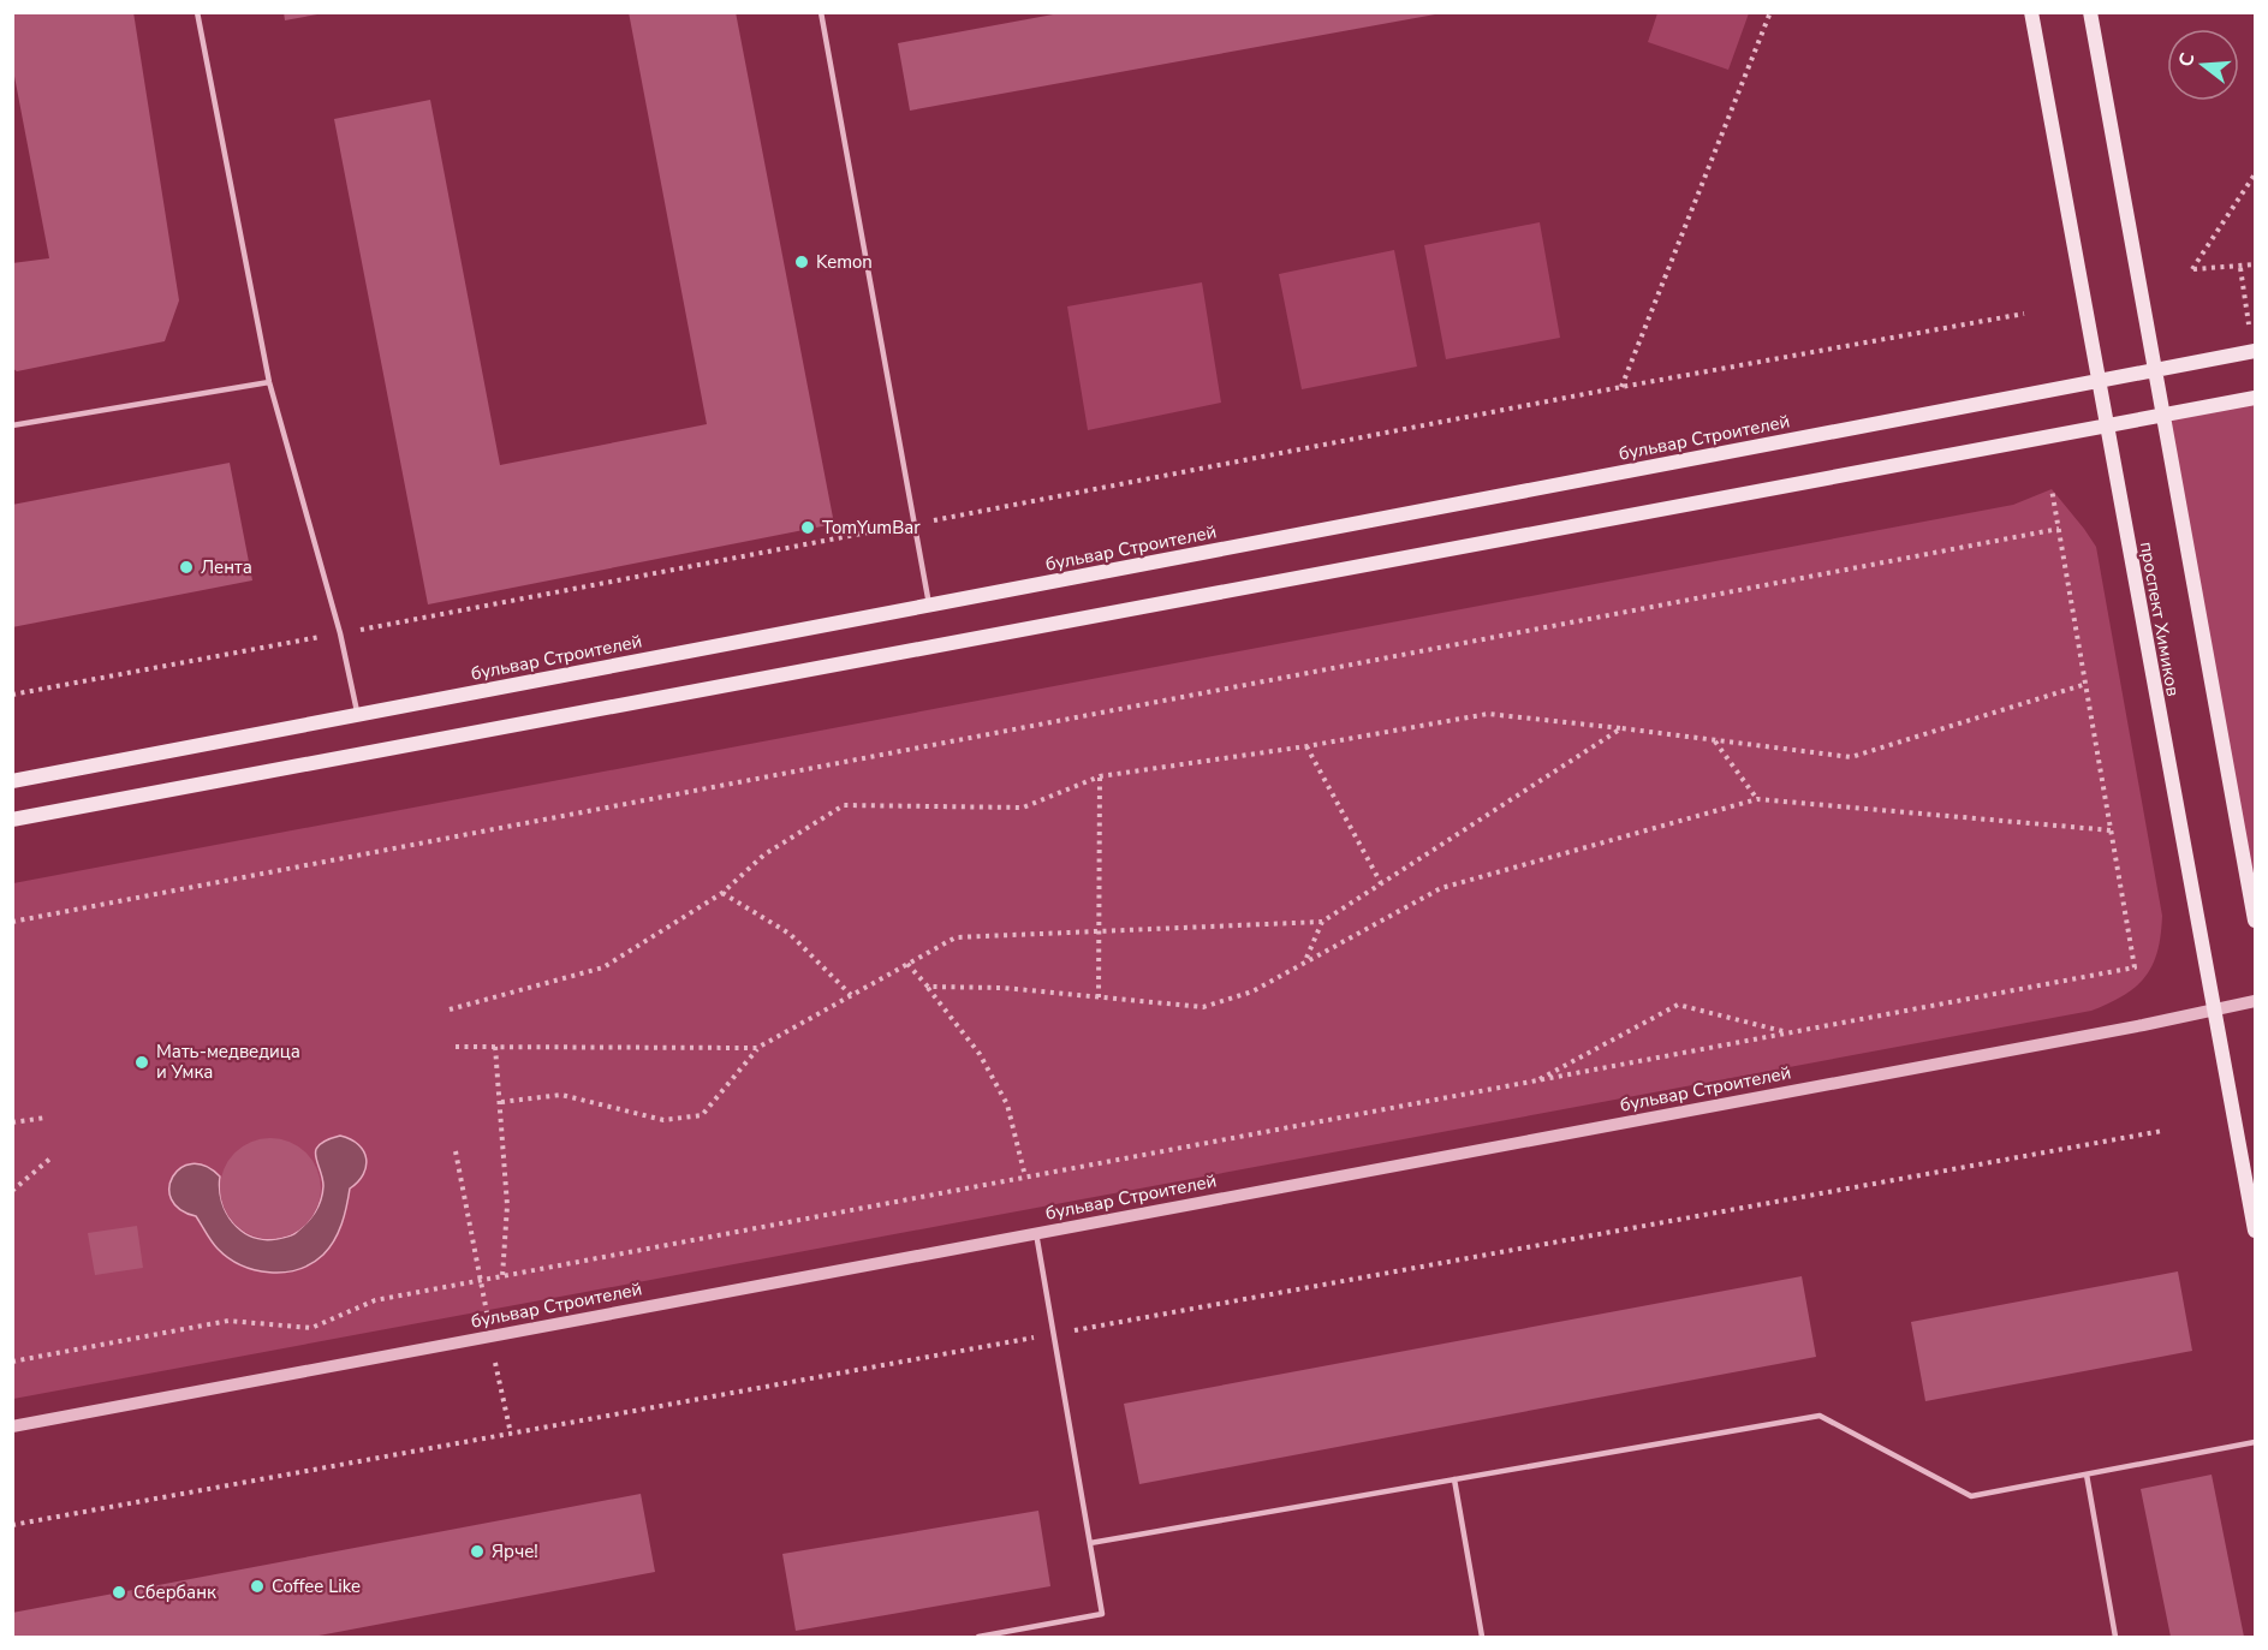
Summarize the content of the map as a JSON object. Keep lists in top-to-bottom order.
{
  "streets": {
    "main road": ["бульвар Строителей", "проспект Химиков"]
  },
  "crossings": [
    ["бульвар Строителей", "проспект Химиков"]
  ],
  "places": [
    "Kemon",
    "TomYumBar",
    "Лента",
    "Мать-медведица и Умка",
    "Ярче!",
    "Coffee Like",
    "Сбербанк"
  ],
  "north": "left"
}
